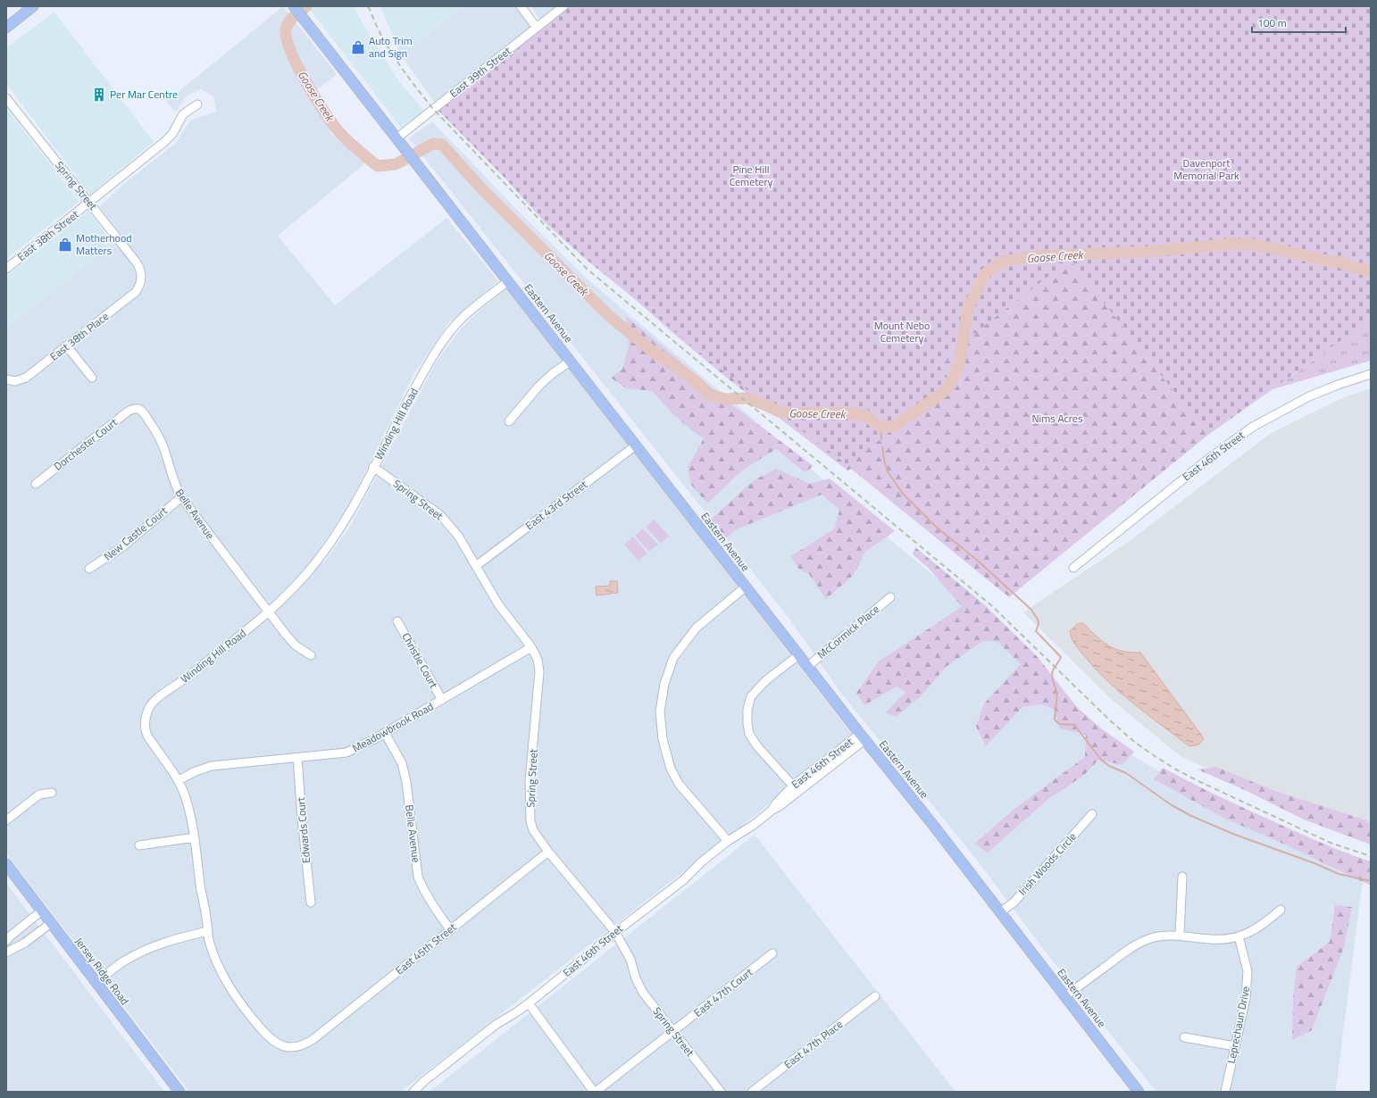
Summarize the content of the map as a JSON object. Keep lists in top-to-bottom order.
{
  "streets": {
    "main road": ["Eastern Avenue", "Jersey Ridge Road"],
    "street": [
      "East 39th Street",
      "Spring Street",
      "East 38th Street",
      "East 38th Place",
      "Winding Hill Road",
      "Dorchester Court",
      "East 46th Street",
      "East 43rd Street",
      "Belle Avenue",
      "New Castle Court",
      "McCormick Place",
      "Christie Court",
      "Meadowbrook Road",
      "Edwards Court",
      "Irish Woods Circle",
      "East 45th Street",
      "East 47th Court",
      "Leprechaun Drive",
      "East 47th Place"
    ]
  },
  "crossings": [
    ["East 39th Street", "Eastern Avenue"],
    ["Spring Street", "East 38th Street"],
    ["Spring Street", "East 38th Place"],
    ["Spring Street", "Winding Hill Road"],
    ["Spring Street", "East 46th Street"],
    ["Spring Street", "East 43rd Street"],
    ["Spring Street", "Meadowbrook Road"],
    ["Spring Street", "East 45th Street"],
    ["Spring Street", "East 47th Court"],
    ["Eastern Avenue", "Winding Hill Road"],
    ["Eastern Avenue", "East 46th Street"],
    ["Eastern Avenue", "East 43rd Street"],
    ["Eastern Avenue", "McCormick Place"],
    ["Eastern Avenue", "Irish Woods Circle"],
    ["Winding Hill Road", "Belle Avenue"],
    ["Winding Hill Road", "Meadowbrook Road"],
    ["Winding Hill Road", "East 45th Street"],
    ["Dorchester Court", "Belle Avenue"],
    ["Belle Avenue", "New Castle Court"],
    ["Belle Avenue", "Meadowbrook Road"],
    ["Belle Avenue", "East 45th Street"],
    ["Christie Court", "Meadowbrook Road"],
    ["Meadowbrook Road", "Edwards Court"]
  ],
  "water": ["Goose Creek"],
  "parks": [
    "Davenport Memorial Park",
    "Pine Hill Cemetery",
    "Mount Nebo Cemetery",
    "Nims Acres"
  ],
  "places": {
    "shop": ["Auto Trim and Sign", "Motherhood Matters"],
    "building": ["Per Mar Centre"]
  },
  "scale_bar": "100 m"
}
